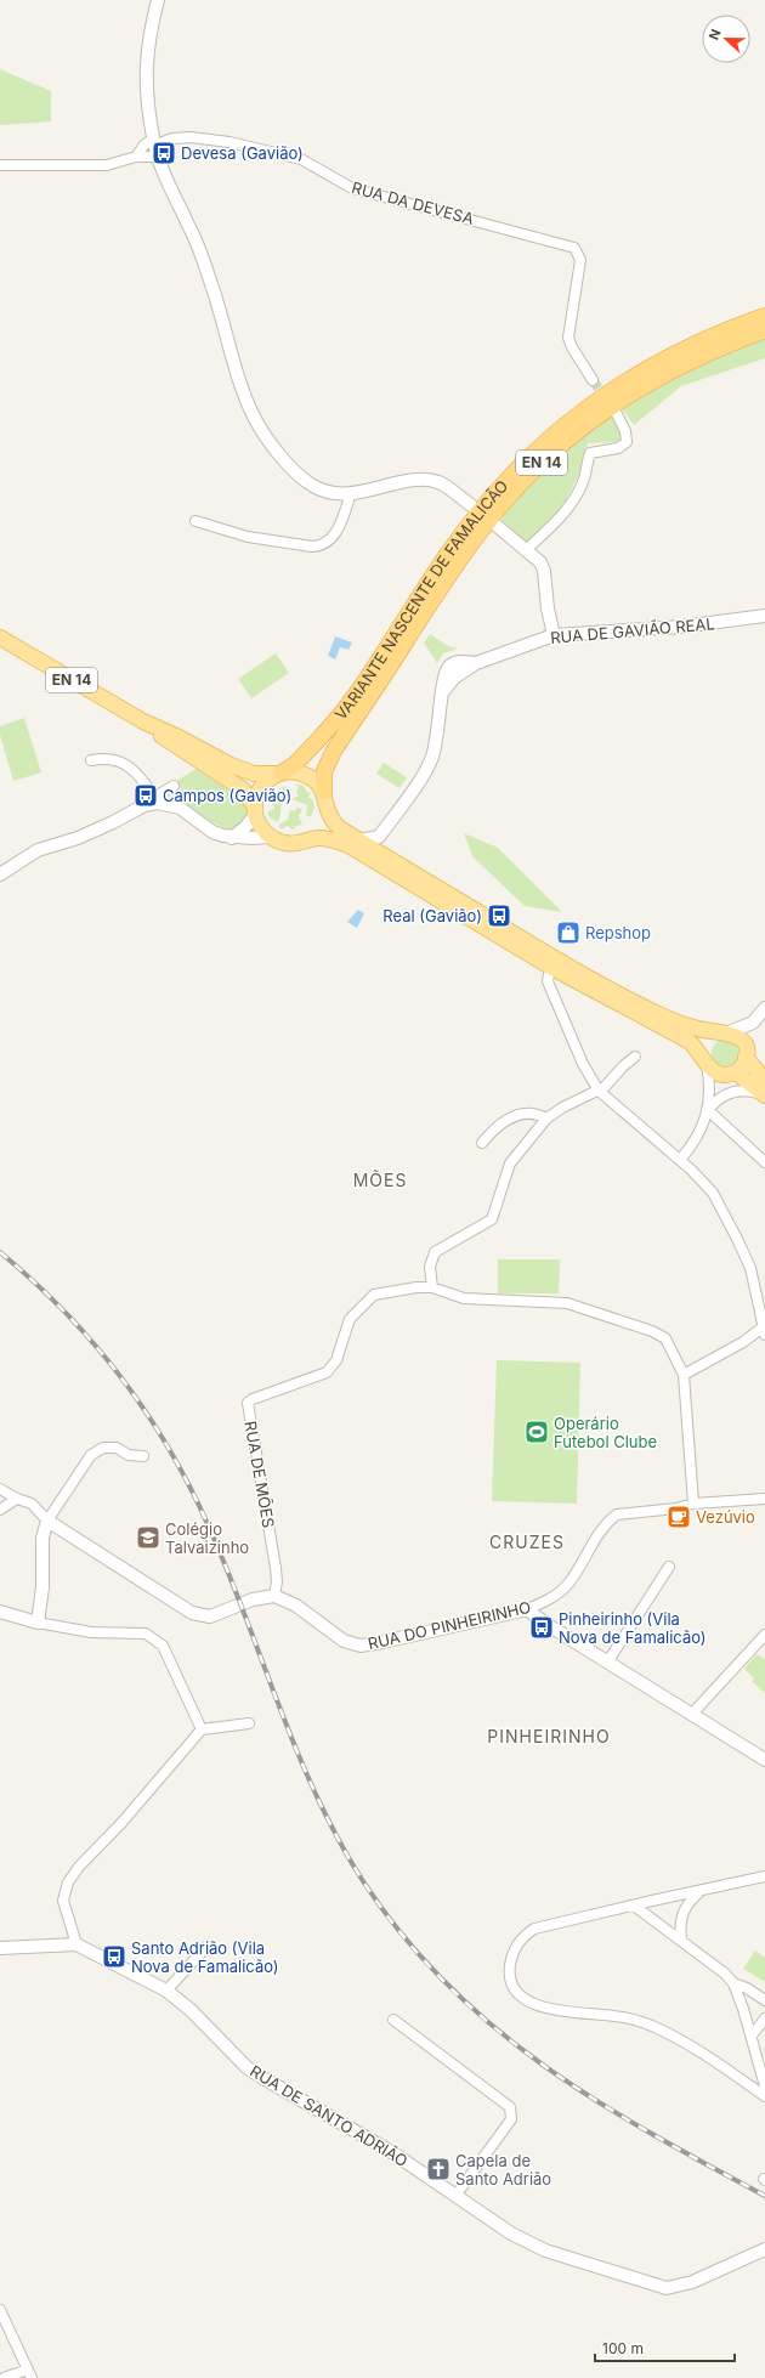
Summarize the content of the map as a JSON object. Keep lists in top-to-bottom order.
{
  "streets": {
    "highway": ["EN 14", "VARIANTE NASCENTE DE FAMALICÃO"],
    "street": [
      "RUA DA DEVESA",
      "RUA DE GAVIÃO REAL",
      "RUA DE MÕES",
      "RUA DO PINHEIRINHO",
      "RUA DE SANTO ADRIÃO"
    ]
  },
  "crossings": [
    ["EN 14", "VARIANTE NASCENTE DE FAMALICÃO"],
    ["RUA DE MÕES", "RUA DO PINHEIRINHO"]
  ],
  "districts": ["MÕES", "CRUZES", "PINHEIRINHO"],
  "places": {
    "bus stop": [
      "Devesa (Gavião)",
      "Campos (Gavião)",
      "Real (Gavião)",
      "Pinheirinho (Vila Nova de Famalicão)",
      "Santo Adrião (Vila Nova de Famalicão)"
    ],
    "shop": ["Repshop"],
    "sports": ["Operário Futebol Clube"],
    "cafe": ["Vezúvio"],
    "school or university": ["Colégio Talvaizinho"],
    "church": ["Capela de Santo Adrião"]
  },
  "scale_bar": "100 m",
  "north": "left"
}
